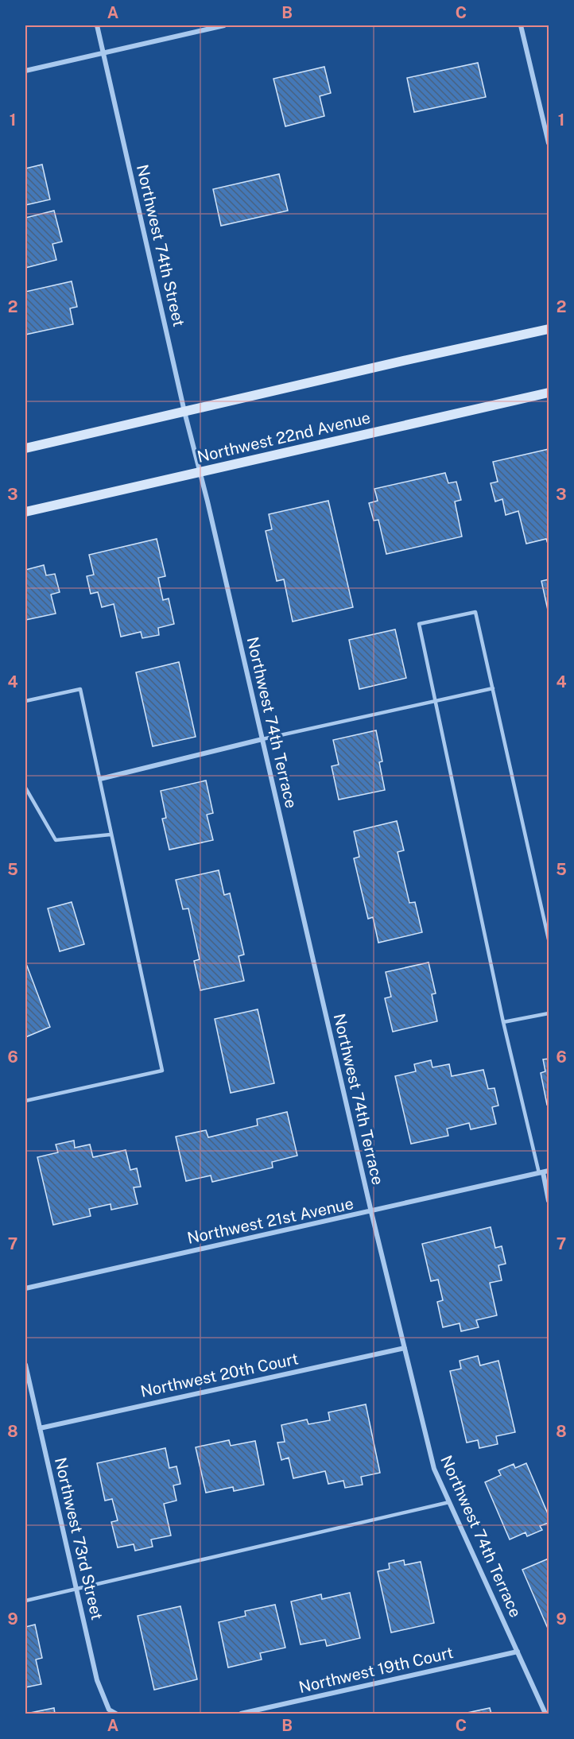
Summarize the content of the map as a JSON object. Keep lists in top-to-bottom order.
{
  "streets": {
    "main road": ["Northwest 22nd Avenue"],
    "street": [
      "Northwest 74th Street",
      "Northwest 74th Terrace",
      "Northwest 21st Avenue",
      "Northwest 20th Court",
      "Northwest 73rd Street",
      "Northwest 19th Court"
    ]
  },
  "crossings": [
    ["Northwest 74th Street", "Northwest 22nd Avenue"],
    ["Northwest 74th Street", "Northwest 74th Terrace"],
    ["Northwest 22nd Avenue", "Northwest 74th Terrace"],
    ["Northwest 74th Terrace", "Northwest 21st Avenue"],
    ["Northwest 74th Terrace", "Northwest 20th Court"],
    ["Northwest 74th Terrace", "Northwest 19th Court"],
    ["Northwest 20th Court", "Northwest 73rd Street"]
  ],
  "grid": {
    "columns": ["A", "B", "C"],
    "rows": [
      "1",
      "2",
      "3",
      "4",
      "5",
      "6",
      "7",
      "8",
      "9"
    ]
  }
}
